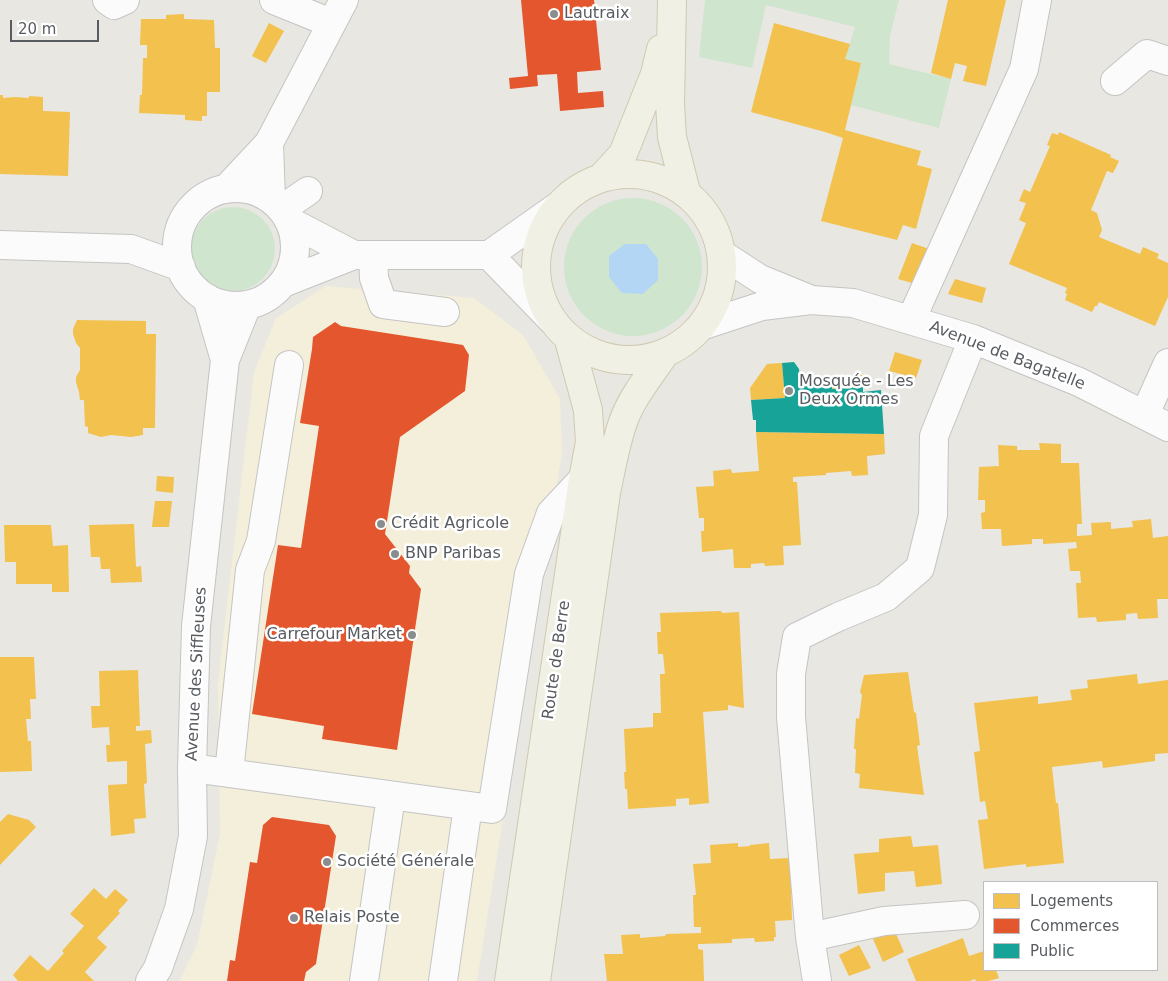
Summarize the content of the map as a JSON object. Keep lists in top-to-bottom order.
{
  "streets": {
    "main road": ["Route de Berre"],
    "street": ["Avenue de Bagatelle", "Avenue des Siffleuses"]
  },
  "places": [
    "Lautraix",
    "Mosquée - Les Deux Ormes",
    "Crédit Agricole",
    "BNP Paribas",
    "Carrefour Market",
    "Société Générale",
    "Relais Poste"
  ],
  "legend": ["Logements", "Commerces", "Public"],
  "scale_bar": "20 m"
}
